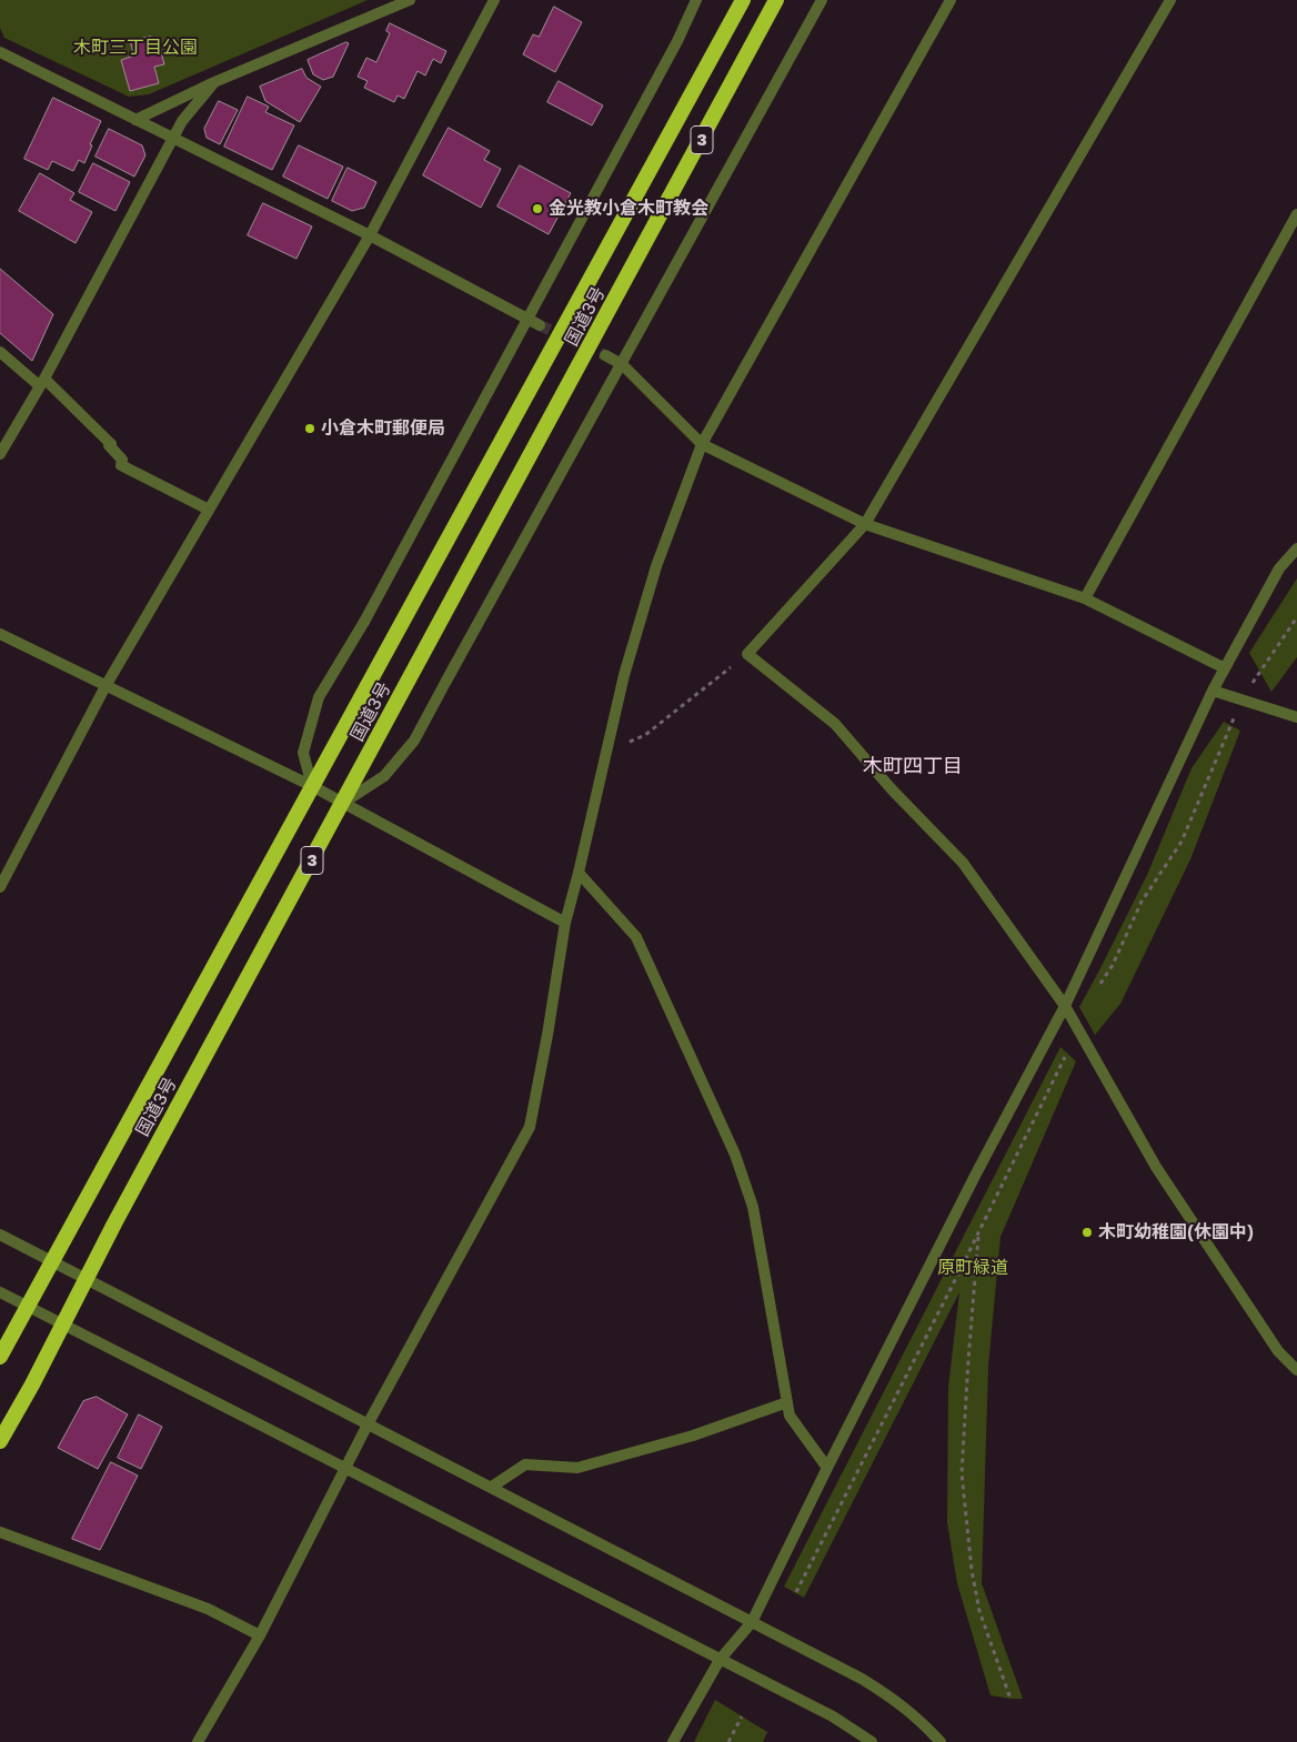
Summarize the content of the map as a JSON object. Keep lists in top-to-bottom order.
{
  "streets": {
    "highway": ["3", "国道3号"]
  },
  "districts": ["木町四丁目"],
  "parks": ["木町三丁目公園", "原町緑道"],
  "places": ["金光教小倉木町教会", "小倉木町郵便局", "木町幼稚園(休園中)"]
}
